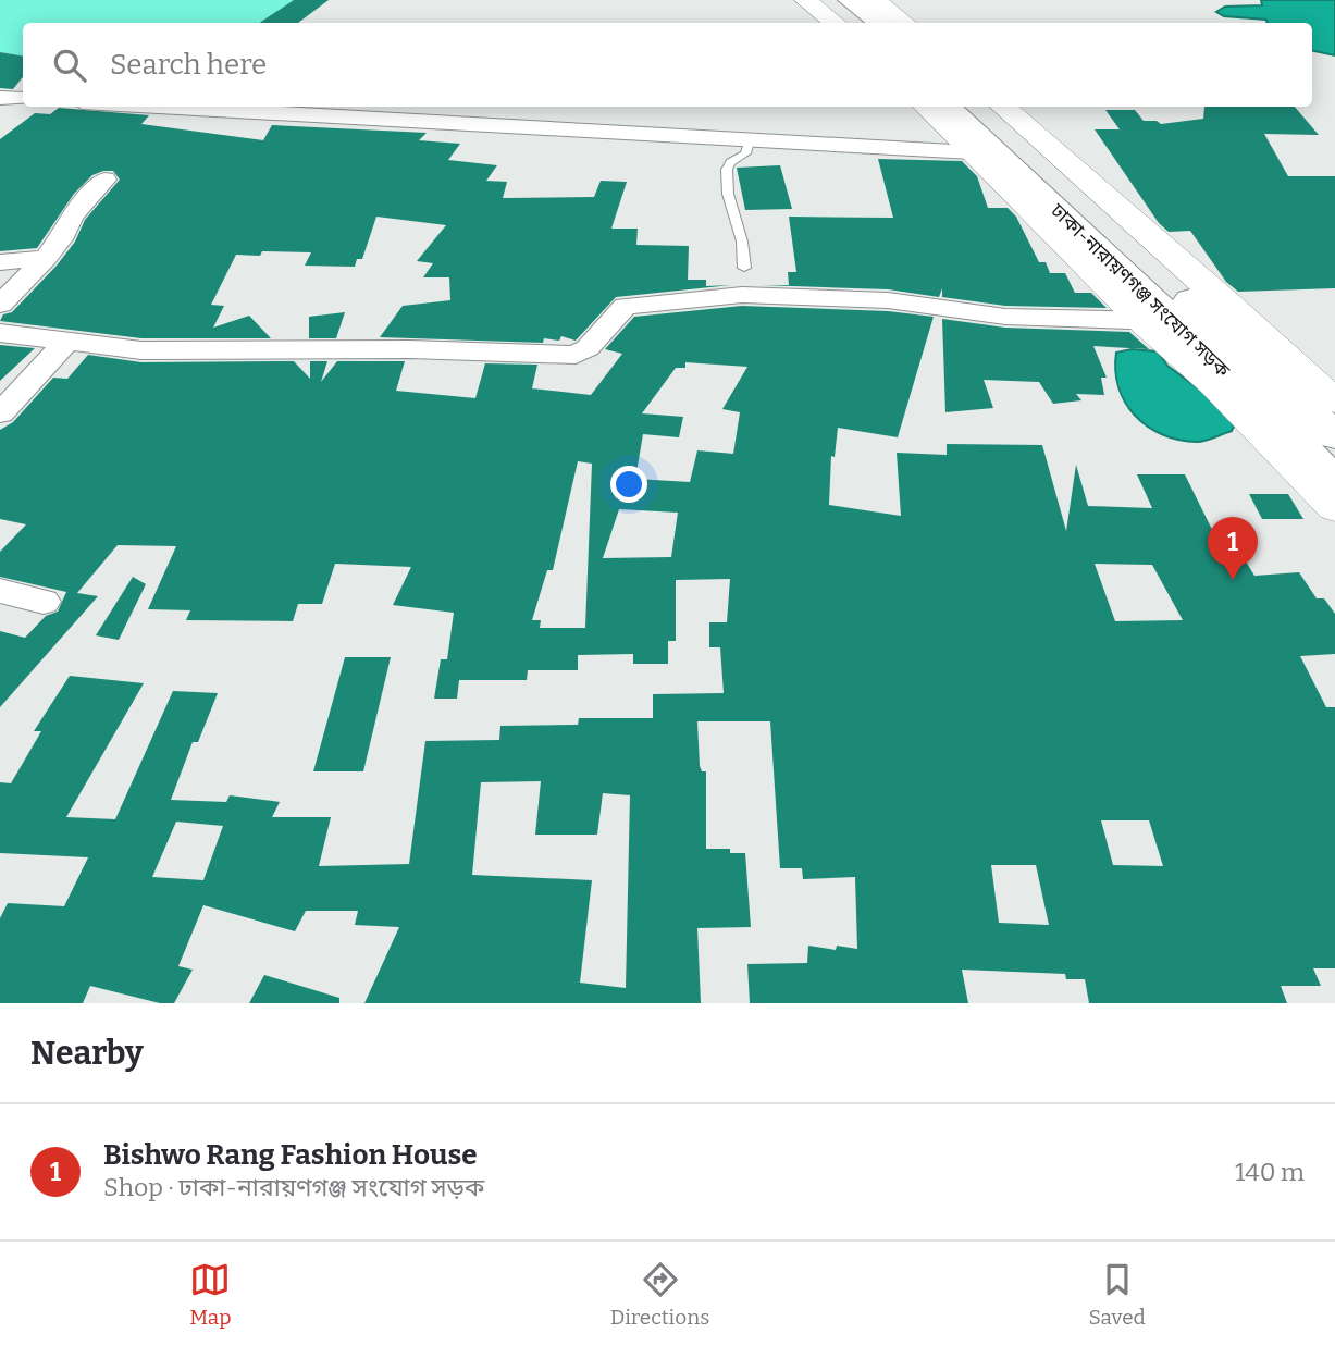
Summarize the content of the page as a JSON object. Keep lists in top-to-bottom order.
{
  "streets": {
    "main road": ["ঢাকা-নারায়ণগঞ্জ সংযোগ সড়ক"]
  },
  "page": {
    "search": "Search here",
    "pins": "1",
    "heading": "Nearby",
    "list": [
      {
        "mark": "1",
        "name": "Bishwo Rang Fashion House",
        "note": "Shop · ঢাকা-নারায়ণগঞ্জ সংযোগ সড়ক",
        "value": "140 m"
      }
    ],
    "nav": ["Map", "Directions", "Saved"]
  }
}
